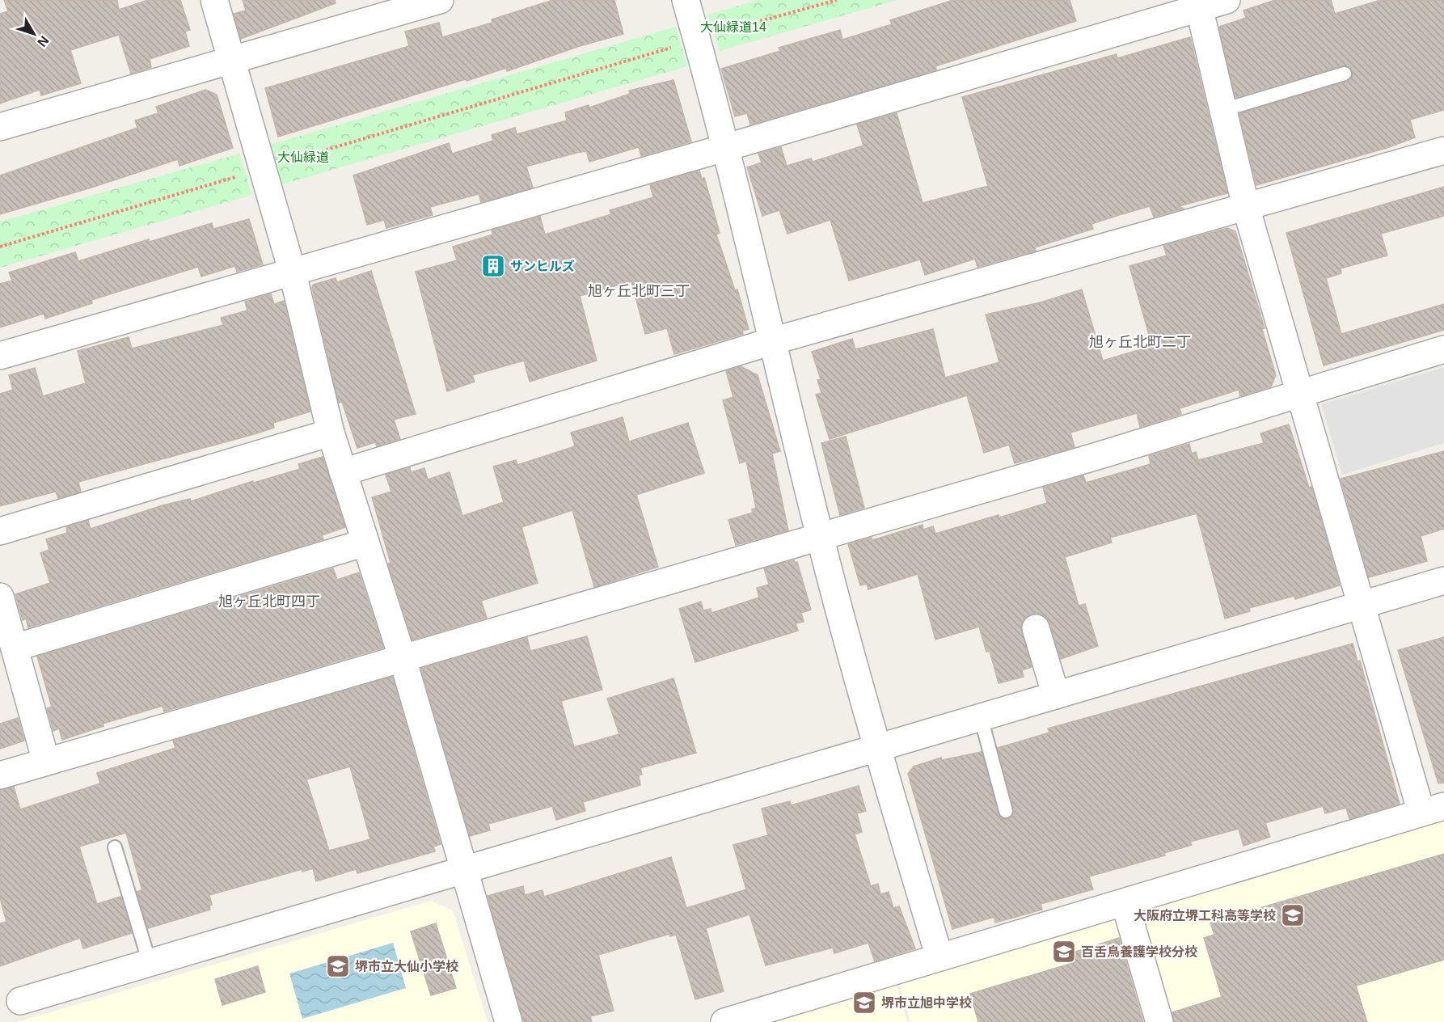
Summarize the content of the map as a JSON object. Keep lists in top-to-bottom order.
{
  "districts": ["旭ヶ丘北町三丁", "旭ヶ丘北町二丁", "旭ヶ丘北町四丁"],
  "parks": ["大仙緑道14", "大仙緑道"],
  "places": {
    "building": ["サンヒルズ"],
    "school or university": [
      "大阪府立堺工科高等学校",
      "百舌鳥養護学校分校",
      "堺市立大仙小学校",
      "堺市立旭中学校"
    ]
  },
  "north": "bottom right"
}
